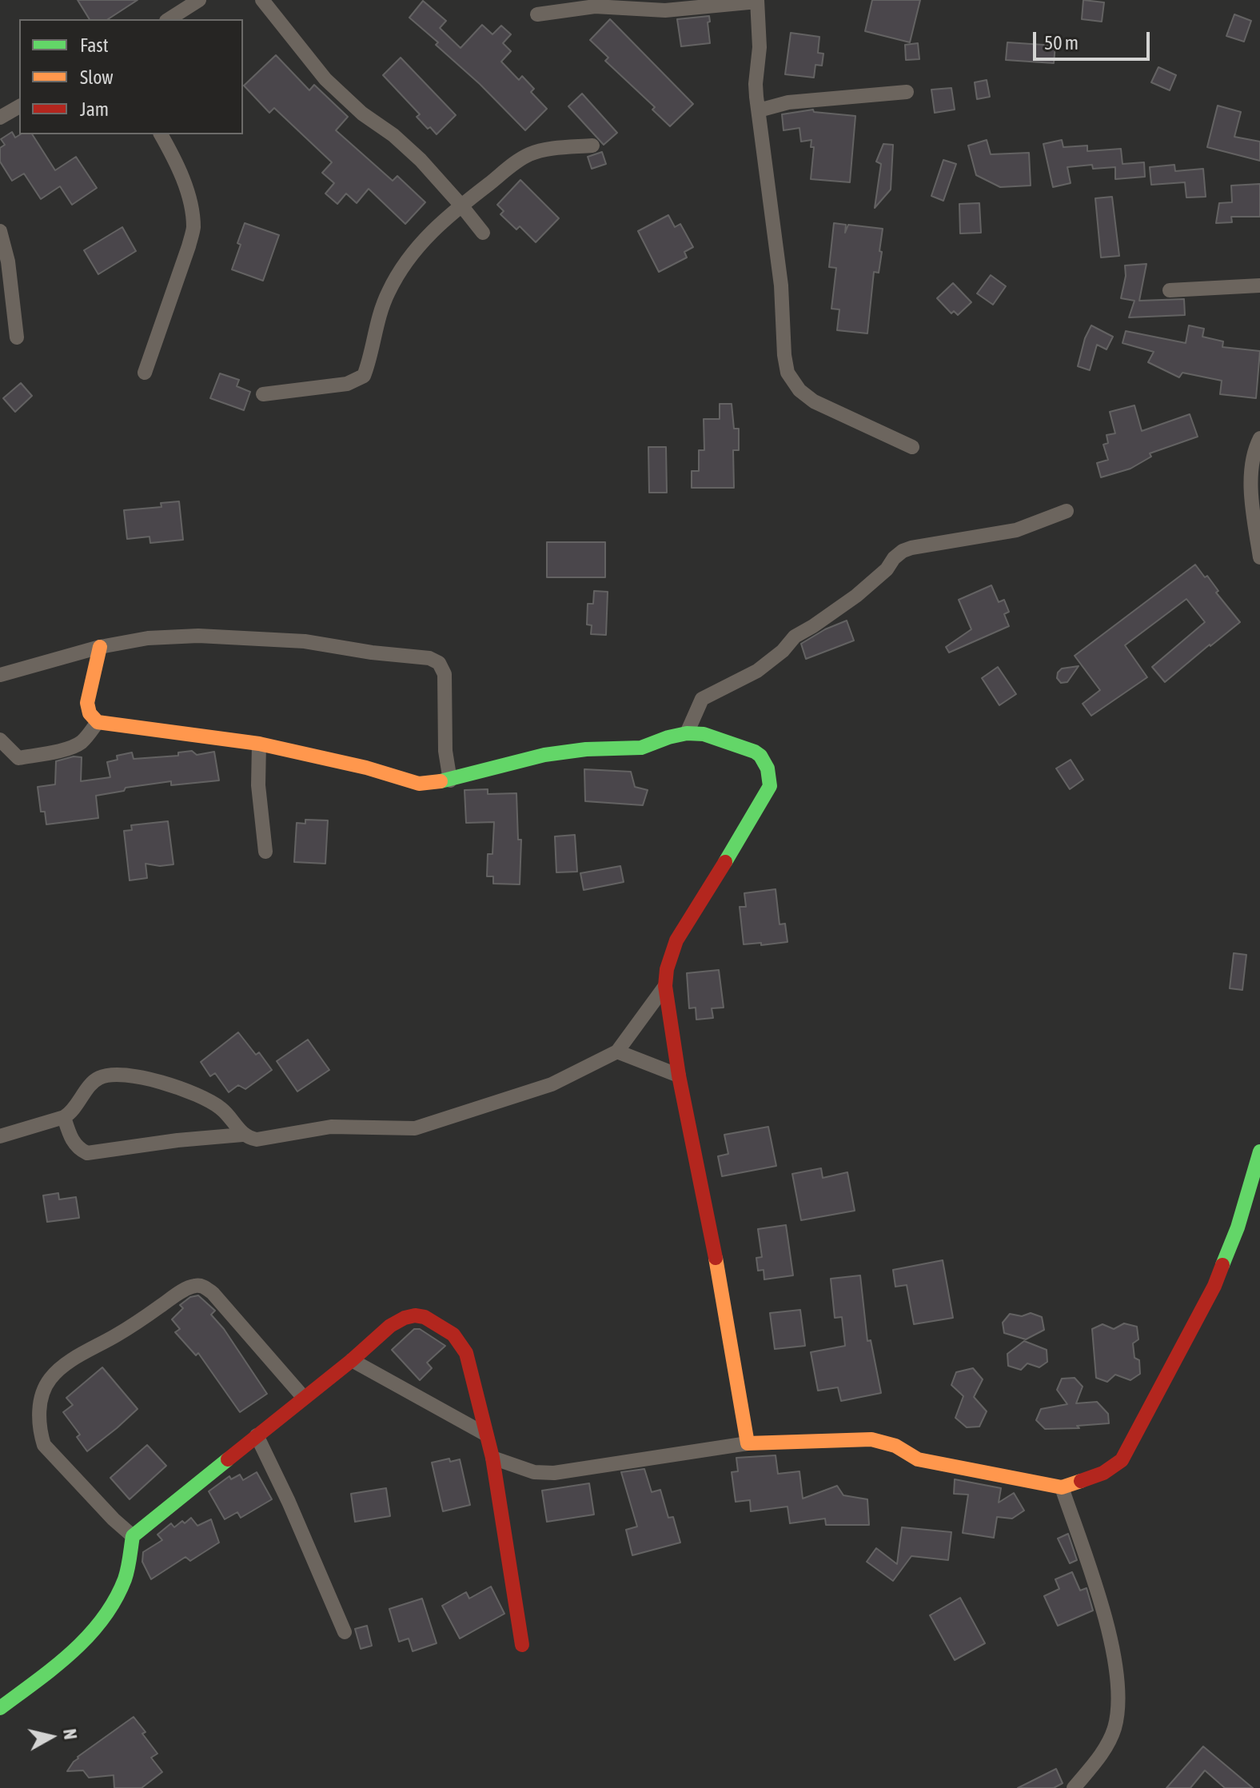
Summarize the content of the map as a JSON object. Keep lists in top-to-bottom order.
{
  "legend": ["Fast", "Slow", "Jam"],
  "scale_bar": "50 m",
  "north": "right"
}
